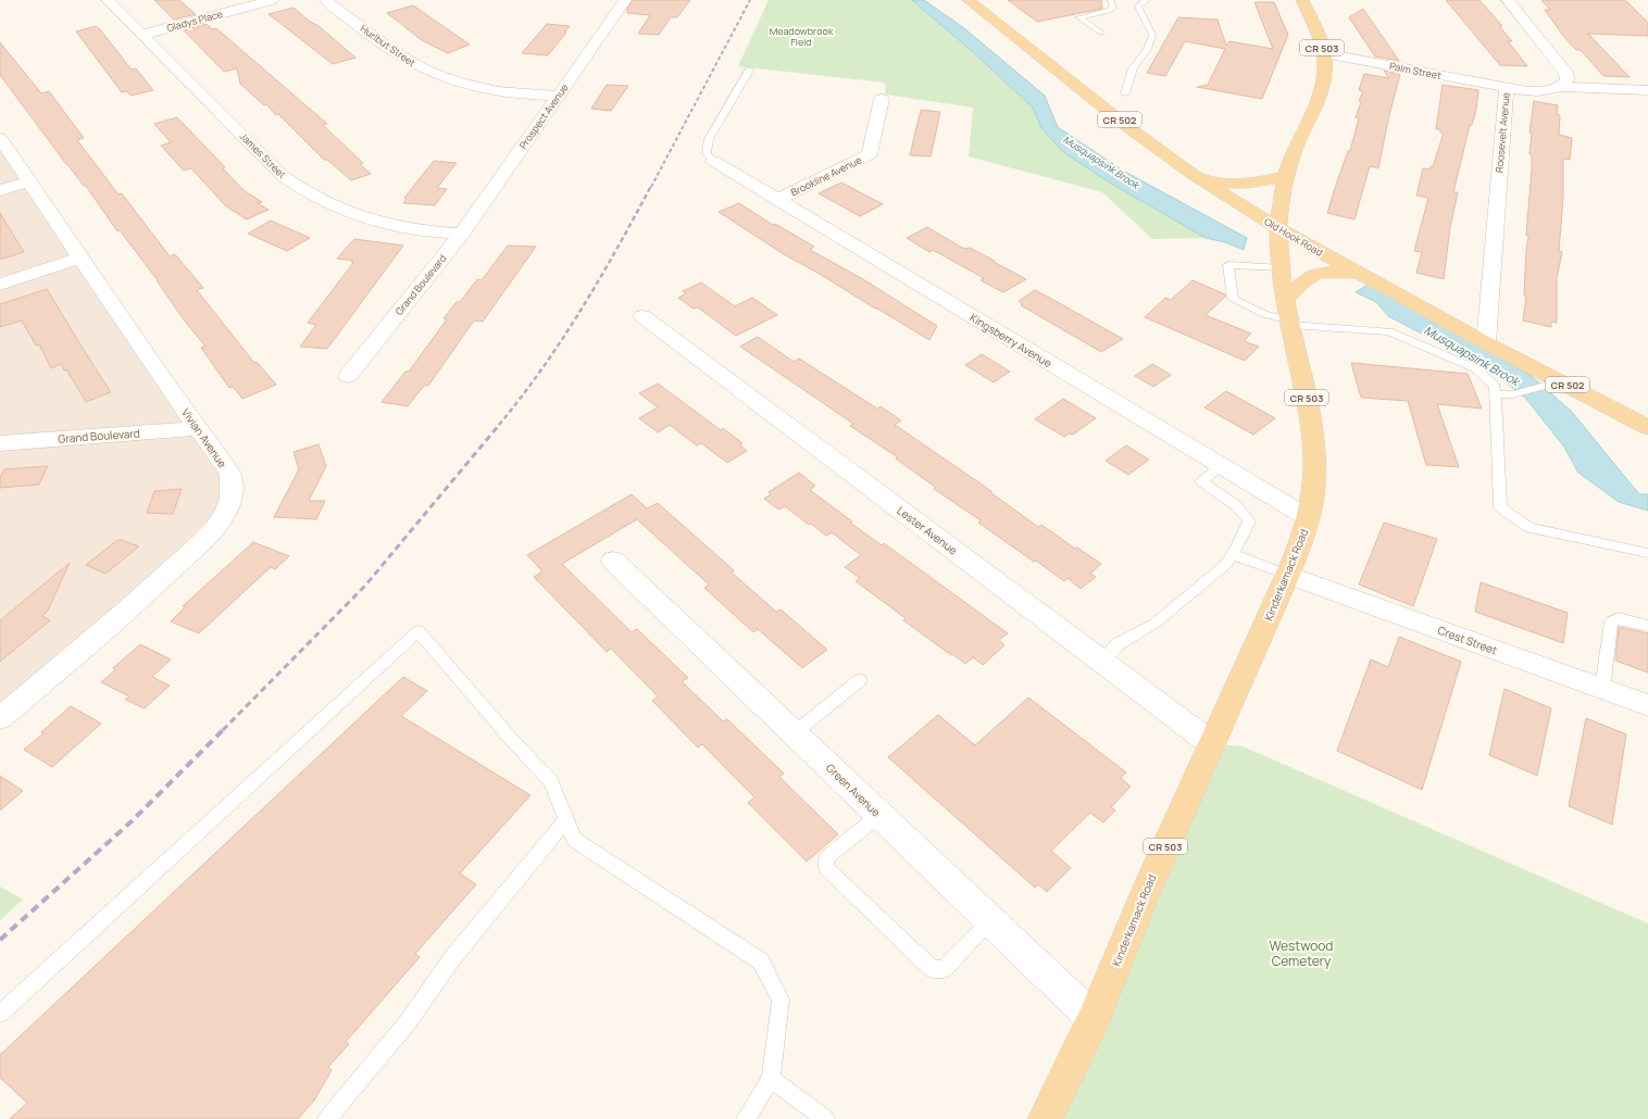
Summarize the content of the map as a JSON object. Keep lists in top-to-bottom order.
{
  "streets": {
    "main road": [
      "CR 503",
      "CR 502",
      "Old Hook Road",
      "Kinderkamack Road"
    ],
    "street": [
      "Gladys Place",
      "Hurlbut Street",
      "Palm Street",
      "Prospect Avenue",
      "Roosevelt Avenue",
      "James Street",
      "Brookline Avenue",
      "Grand Boulevard",
      "Kingsberry Avenue",
      "Vivian Avenue",
      "Lester Avenue",
      "Crest Street",
      "Green Avenue"
    ]
  },
  "crossings": [
    ["Gladys Place", "James Street"],
    ["Hurlbut Street", "Prospect Avenue"],
    ["Palm Street", "Roosevelt Avenue"],
    ["Palm Street", "Kinderkamack Road"],
    ["Prospect Avenue", "James Street"],
    ["Prospect Avenue", "Grand Boulevard"],
    ["Roosevelt Avenue", "Old Hook Road"],
    ["James Street", "Grand Boulevard"],
    ["Brookline Avenue", "Kingsberry Avenue"],
    ["Old Hook Road", "Kinderkamack Road"],
    ["Grand Boulevard", "Vivian Avenue"],
    ["Kingsberry Avenue", "Kinderkamack Road"],
    ["Lester Avenue", "Kinderkamack Road"],
    ["Kinderkamack Road", "Crest Street"],
    ["Kinderkamack Road", "Green Avenue"]
  ],
  "water": ["Musquapsink Brook"],
  "parks": ["Meadowbrook Field", "Westwood Cemetery"]
}
